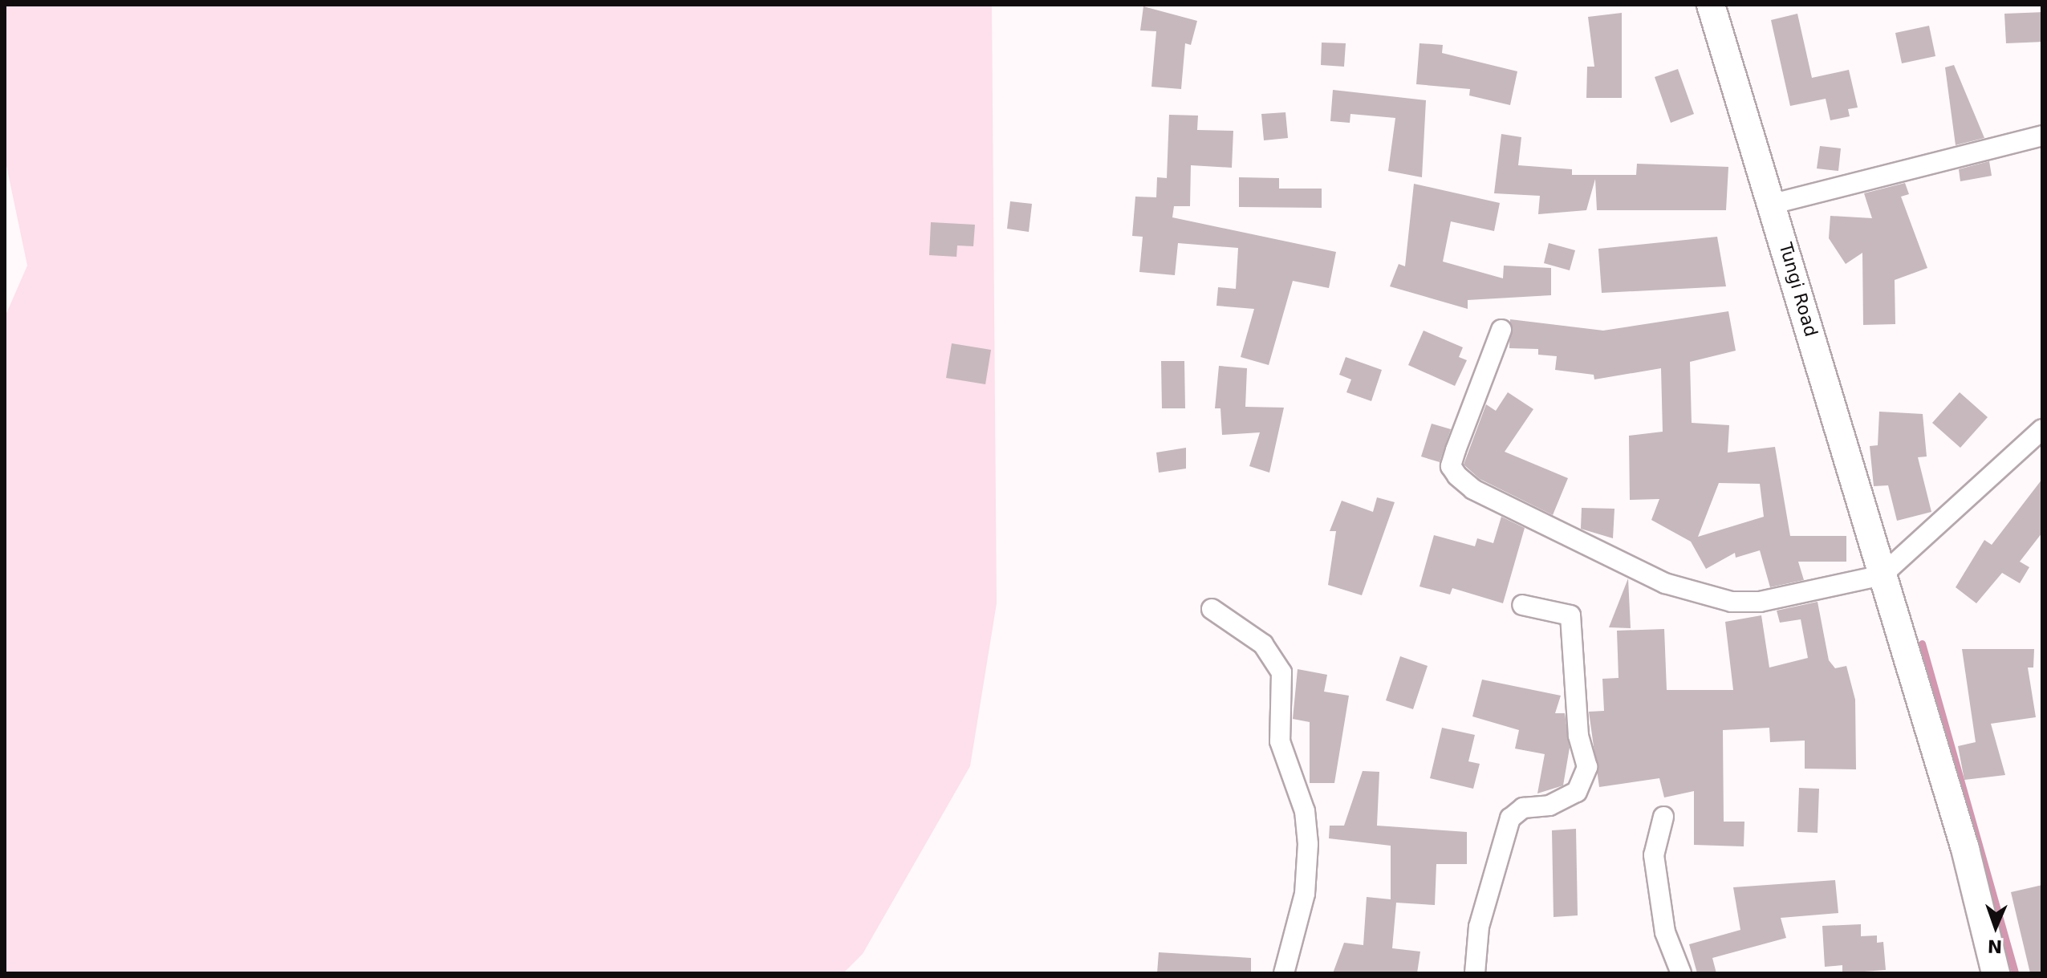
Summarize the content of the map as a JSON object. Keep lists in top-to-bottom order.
{
  "streets": {
    "main road": ["Tungi Road"]
  },
  "north": "bottom"
}
